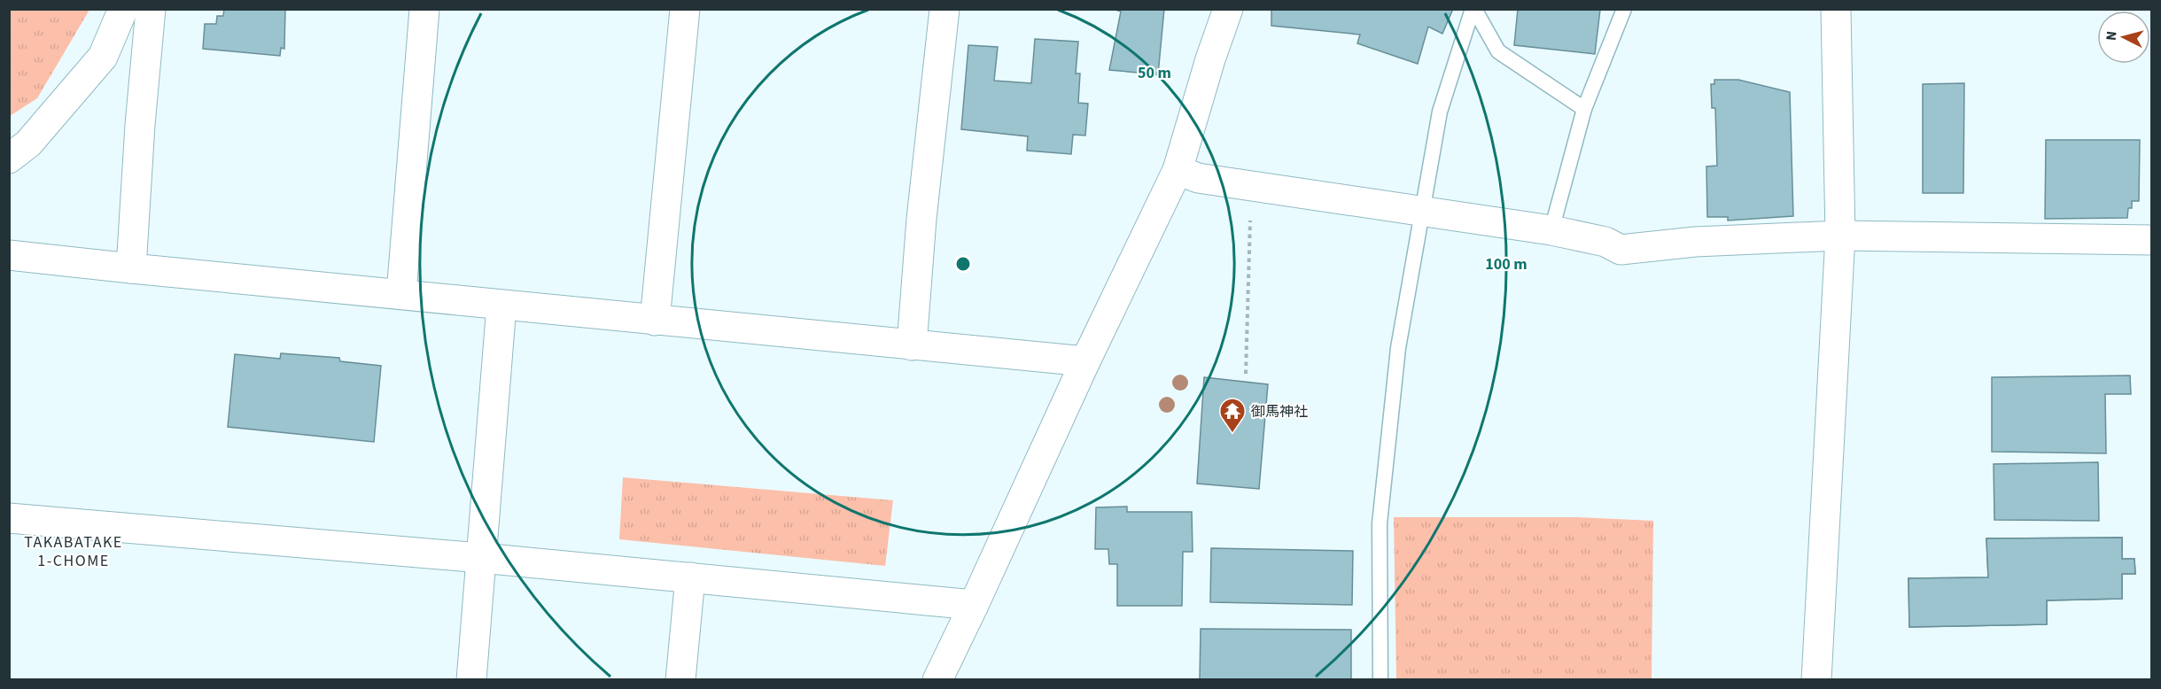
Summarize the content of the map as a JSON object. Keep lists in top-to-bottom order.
{
  "districts": ["TAKABATAKE 1-CHOME"],
  "places": {
    "temple": ["御馬神社"]
  },
  "north": "left",
  "rings": ["50 m", "100 m"]
}
